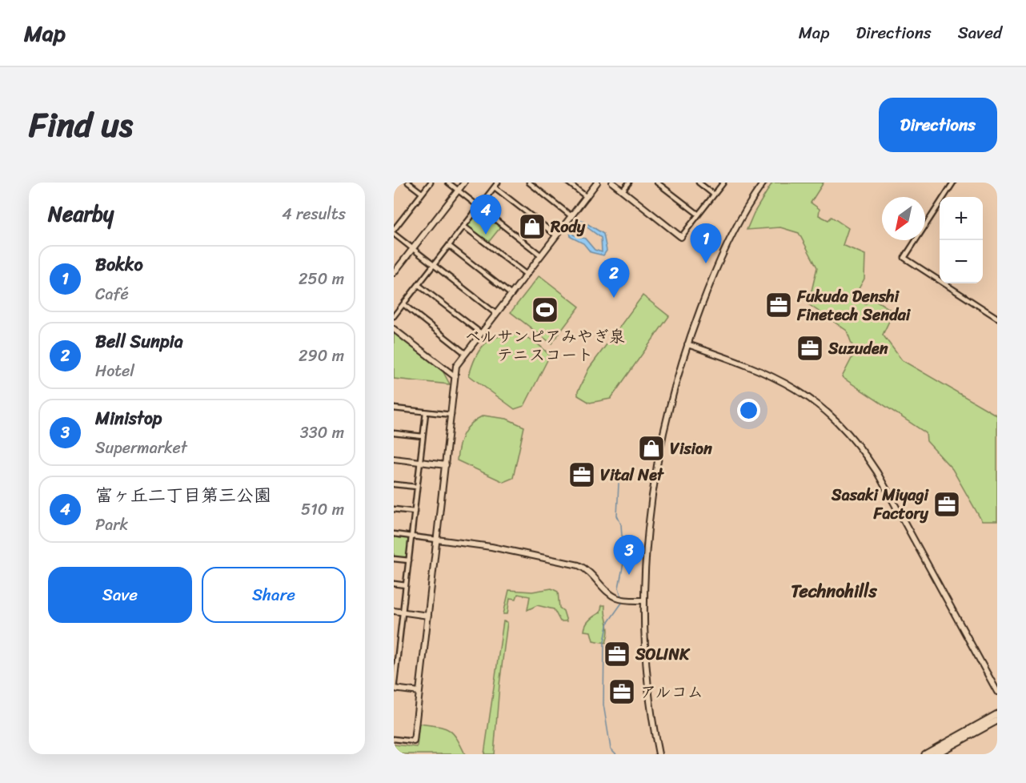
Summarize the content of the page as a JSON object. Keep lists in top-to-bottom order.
{
  "districts": ["Technohills"],
  "places": {
    "shop": ["Rody", "Vision"],
    "office": [
      "Fukuda Denshi Finetech Sendai",
      "Suzuden",
      "Vital Net",
      "Sasaki Miyagi Factory",
      "SOLINK",
      "アルコム"
    ],
    "sports": ["ベルサンピアみやぎ泉 テニスコート"]
  },
  "north": "bottom left",
  "page": {
    "header": "Map",
    "nav": ["Map", "Directions", "Saved"],
    "title": "Find us",
    "buttons": [
      "Directions",
      ["Save", "Share"]
    ],
    "heading": ["Nearby", "4 results"],
    "pins": [
      "4",
      "1",
      "2",
      "3"
    ],
    "map_buttons": ["+", "−"],
    "list": [
      {
        "mark": "1",
        "name": "Bokko",
        "note": "Café",
        "value": "250 m"
      },
      {
        "mark": "2",
        "name": "Bell Sunpia",
        "note": "Hotel",
        "value": "290 m"
      },
      {
        "mark": "3",
        "name": "Ministop",
        "note": "Supermarket",
        "value": "330 m"
      },
      {
        "mark": "4",
        "name": "富ヶ丘二丁目第三公園",
        "note": "Park",
        "value": "510 m"
      }
    ]
  }
}
